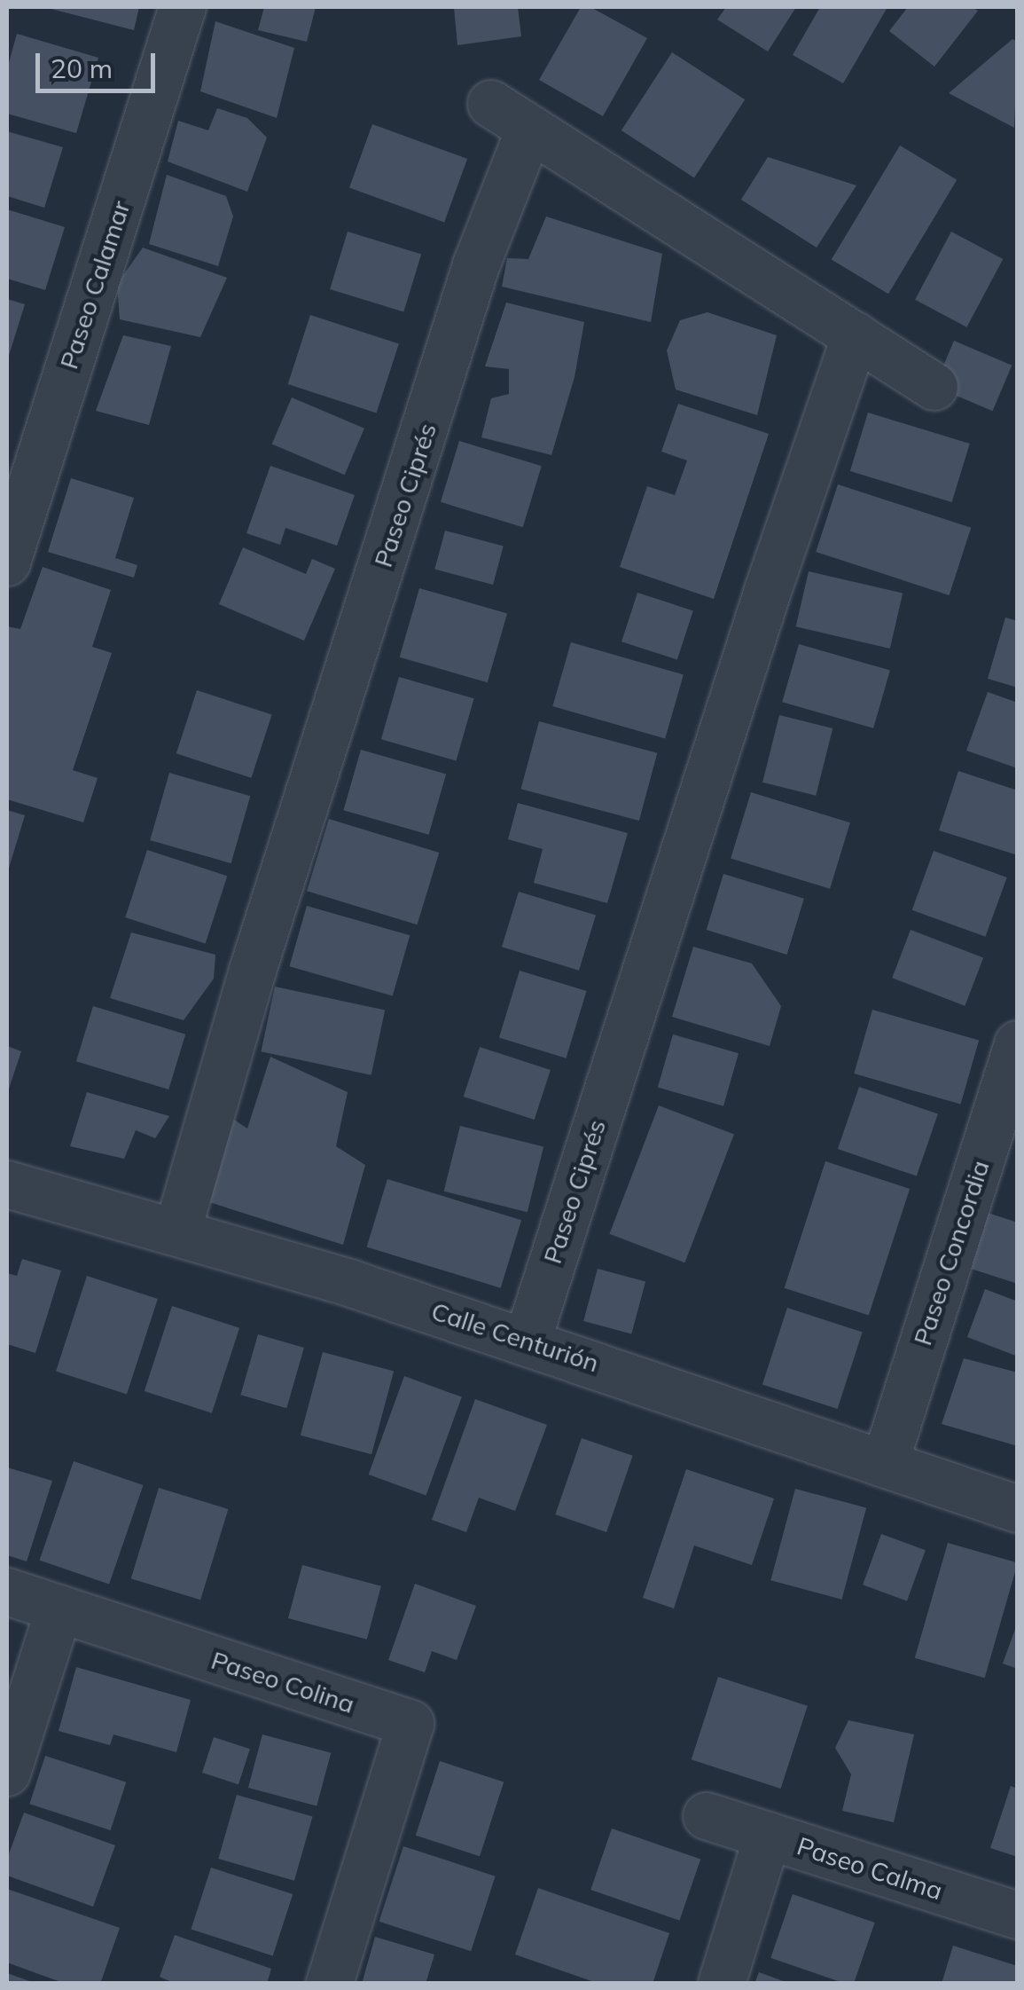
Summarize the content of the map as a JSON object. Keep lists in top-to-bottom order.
{
  "streets": {
    "street": [
      "Paseo Calamar",
      "Paseo Ciprés",
      "Paseo Concordia",
      "Calle Centurión",
      "Paseo Colina",
      "Paseo Calma"
    ]
  },
  "crossings": [
    ["Paseo Ciprés", "Calle Centurión"],
    ["Paseo Concordia", "Calle Centurión"]
  ],
  "scale_bar": "20 m"
}
